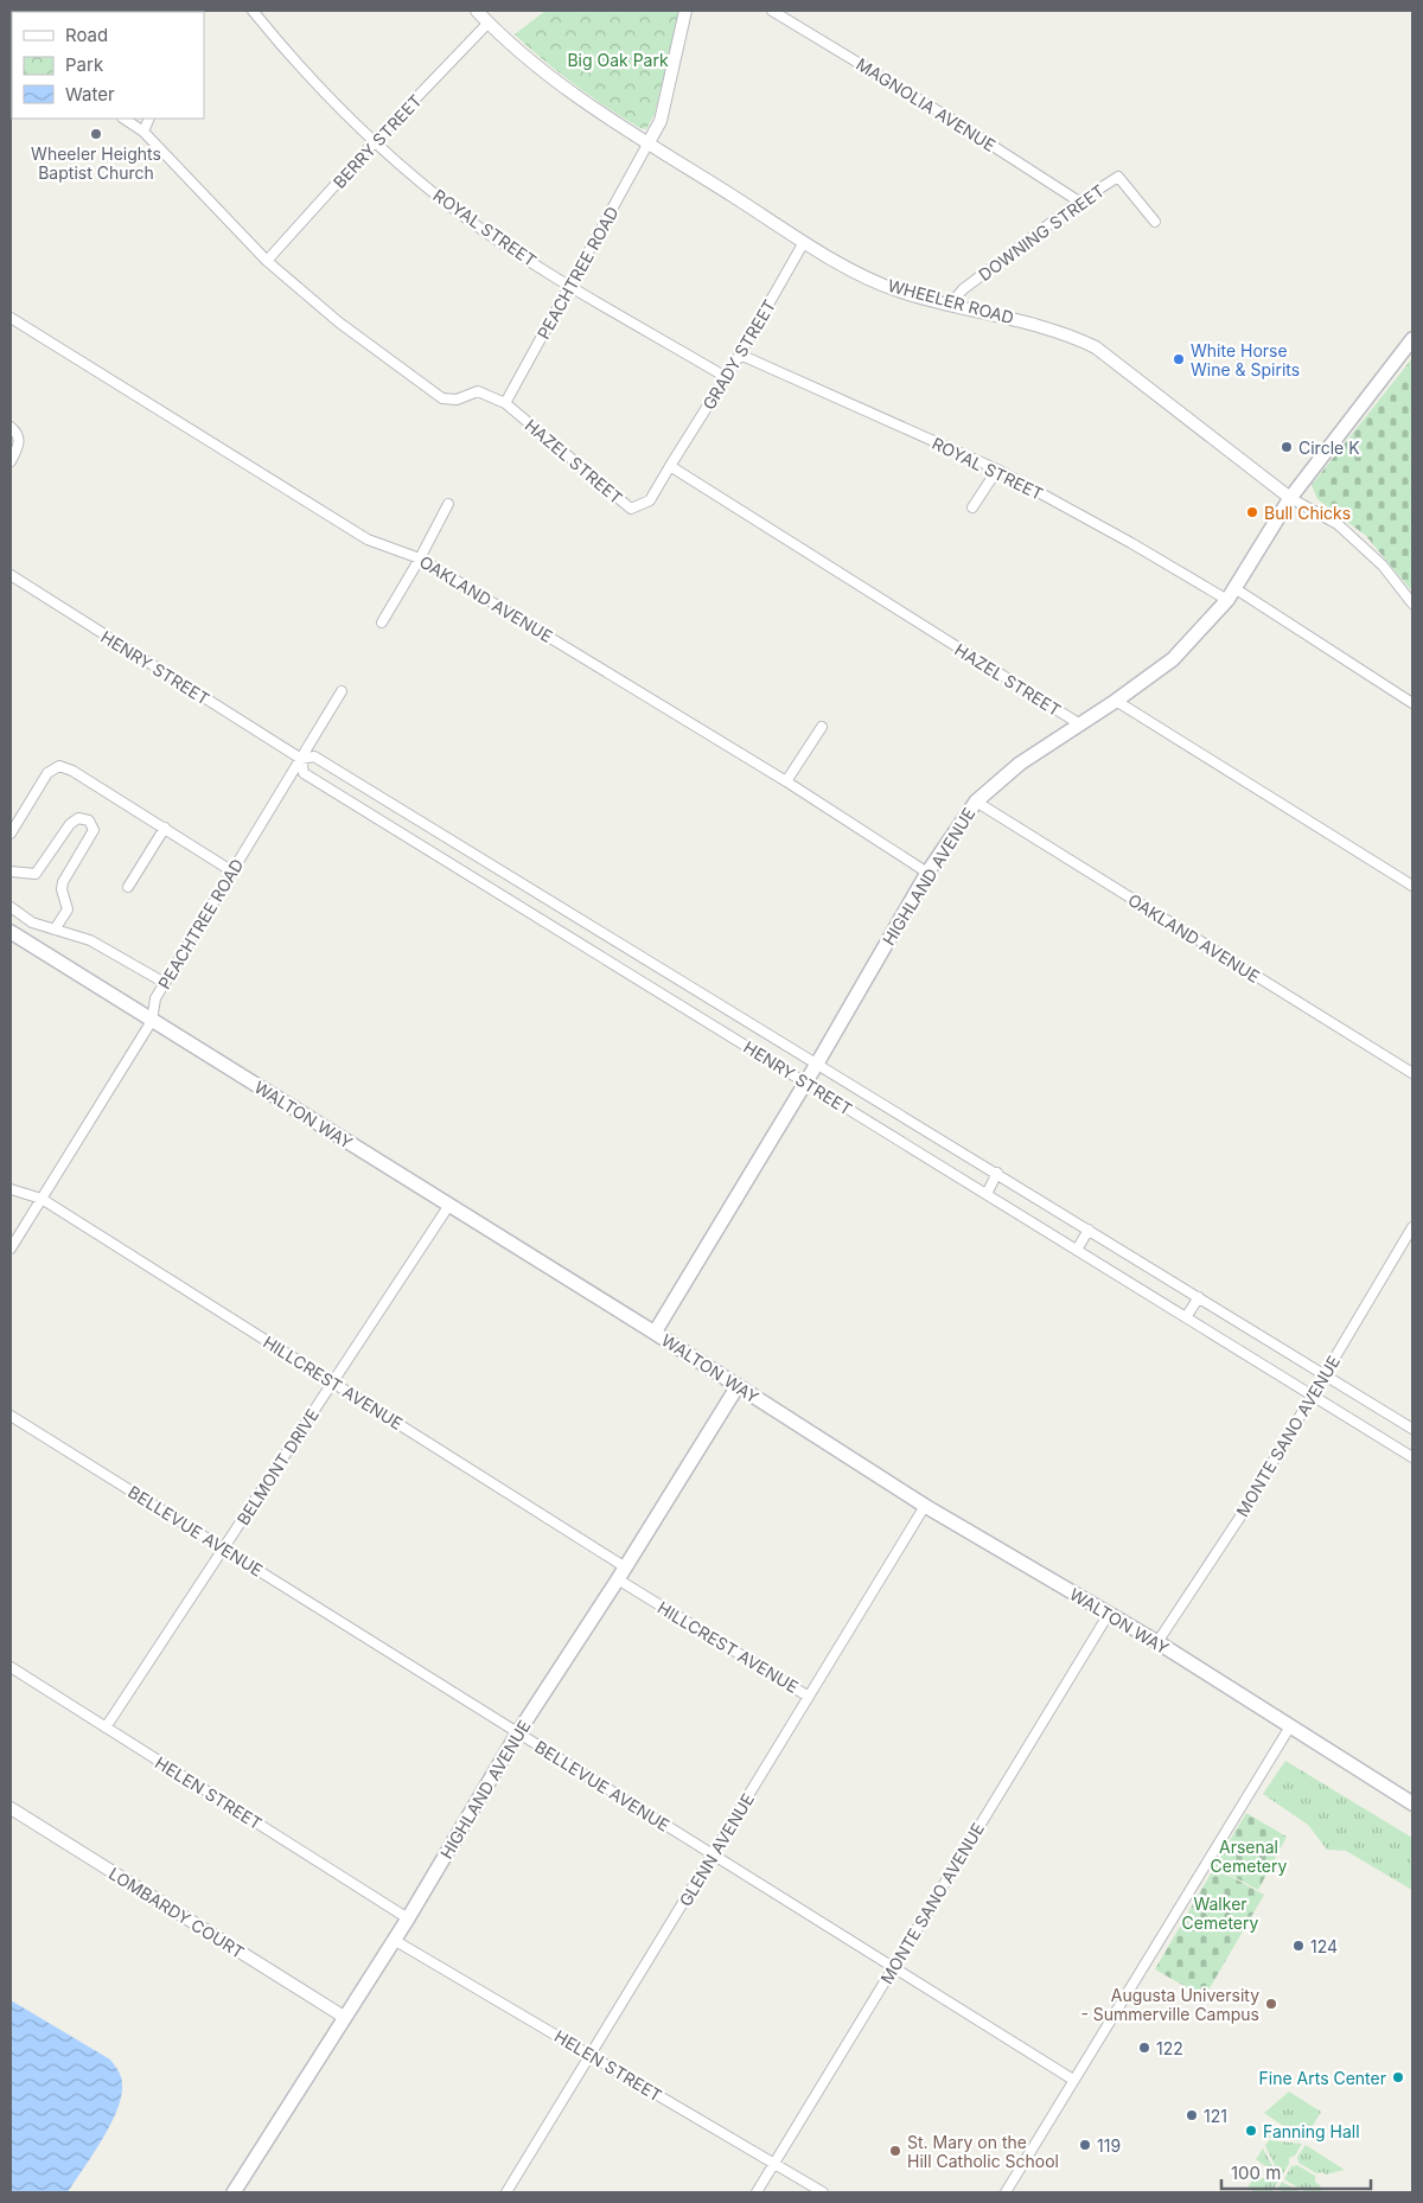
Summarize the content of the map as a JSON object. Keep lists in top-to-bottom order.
{
  "streets": {
    "main road": ["HIGHLAND AVENUE", "WALTON WAY"],
    "street": [
      "MAGNOLIA AVENUE",
      "BERRY STREET",
      "ROYAL STREET",
      "DOWNING STREET",
      "PEACHTREE ROAD",
      "WHEELER ROAD",
      "GRADY STREET",
      "HAZEL STREET",
      "OAKLAND AVENUE",
      "HENRY STREET",
      "HILLCREST AVENUE",
      "MONTE SANO AVENUE",
      "BELMONT DRIVE",
      "BELLEVUE AVENUE",
      "HELEN STREET",
      "GLENN AVENUE",
      "LOMBARDY COURT"
    ]
  },
  "crossings": [
    ["MAGNOLIA AVENUE", "DOWNING STREET"],
    ["BERRY STREET", "ROYAL STREET"],
    ["BERRY STREET", "WHEELER ROAD"],
    ["BERRY STREET", "HAZEL STREET"],
    ["ROYAL STREET", "PEACHTREE ROAD"],
    ["ROYAL STREET", "GRADY STREET"],
    ["ROYAL STREET", "HIGHLAND AVENUE"],
    ["DOWNING STREET", "WHEELER ROAD"],
    ["PEACHTREE ROAD", "WHEELER ROAD"],
    ["PEACHTREE ROAD", "HAZEL STREET"],
    ["PEACHTREE ROAD", "HENRY STREET"],
    ["PEACHTREE ROAD", "WALTON WAY"],
    ["PEACHTREE ROAD", "HILLCREST AVENUE"],
    ["WHEELER ROAD", "GRADY STREET"],
    ["WHEELER ROAD", "HIGHLAND AVENUE"],
    ["GRADY STREET", "HAZEL STREET"],
    ["HAZEL STREET", "HIGHLAND AVENUE"],
    ["OAKLAND AVENUE", "HIGHLAND AVENUE"],
    ["HENRY STREET", "HIGHLAND AVENUE"],
    ["HENRY STREET", "MONTE SANO AVENUE"],
    ["HIGHLAND AVENUE", "WALTON WAY"],
    ["HIGHLAND AVENUE", "HILLCREST AVENUE"],
    ["HIGHLAND AVENUE", "BELLEVUE AVENUE"],
    ["HIGHLAND AVENUE", "HELEN STREET"],
    ["HIGHLAND AVENUE", "LOMBARDY COURT"],
    ["WALTON WAY", "MONTE SANO AVENUE"],
    ["WALTON WAY", "BELMONT DRIVE"],
    ["WALTON WAY", "GLENN AVENUE"],
    ["HILLCREST AVENUE", "BELMONT DRIVE"],
    ["HILLCREST AVENUE", "GLENN AVENUE"],
    ["MONTE SANO AVENUE", "BELLEVUE AVENUE"],
    ["MONTE SANO AVENUE", "HELEN STREET"],
    ["BELMONT DRIVE", "BELLEVUE AVENUE"],
    ["BELMONT DRIVE", "HELEN STREET"],
    ["BELLEVUE AVENUE", "GLENN AVENUE"],
    ["HELEN STREET", "GLENN AVENUE"]
  ],
  "parks": ["Big Oak Park", "Arsenal Cemetery", "Walker Cemetery"],
  "places": [
    "Wheeler Heights Baptist Church",
    "White Horse Wine & Spirits",
    "Circle K",
    "Bull Chicks",
    "124",
    "Augusta University - Summerville Campus",
    "122",
    "Fine Arts Center",
    "121",
    "Fanning Hall",
    "119",
    "St. Mary on the Hill Catholic School"
  ],
  "legend": ["Road", "Park", "Water"],
  "scale_bar": "100 m"
}
